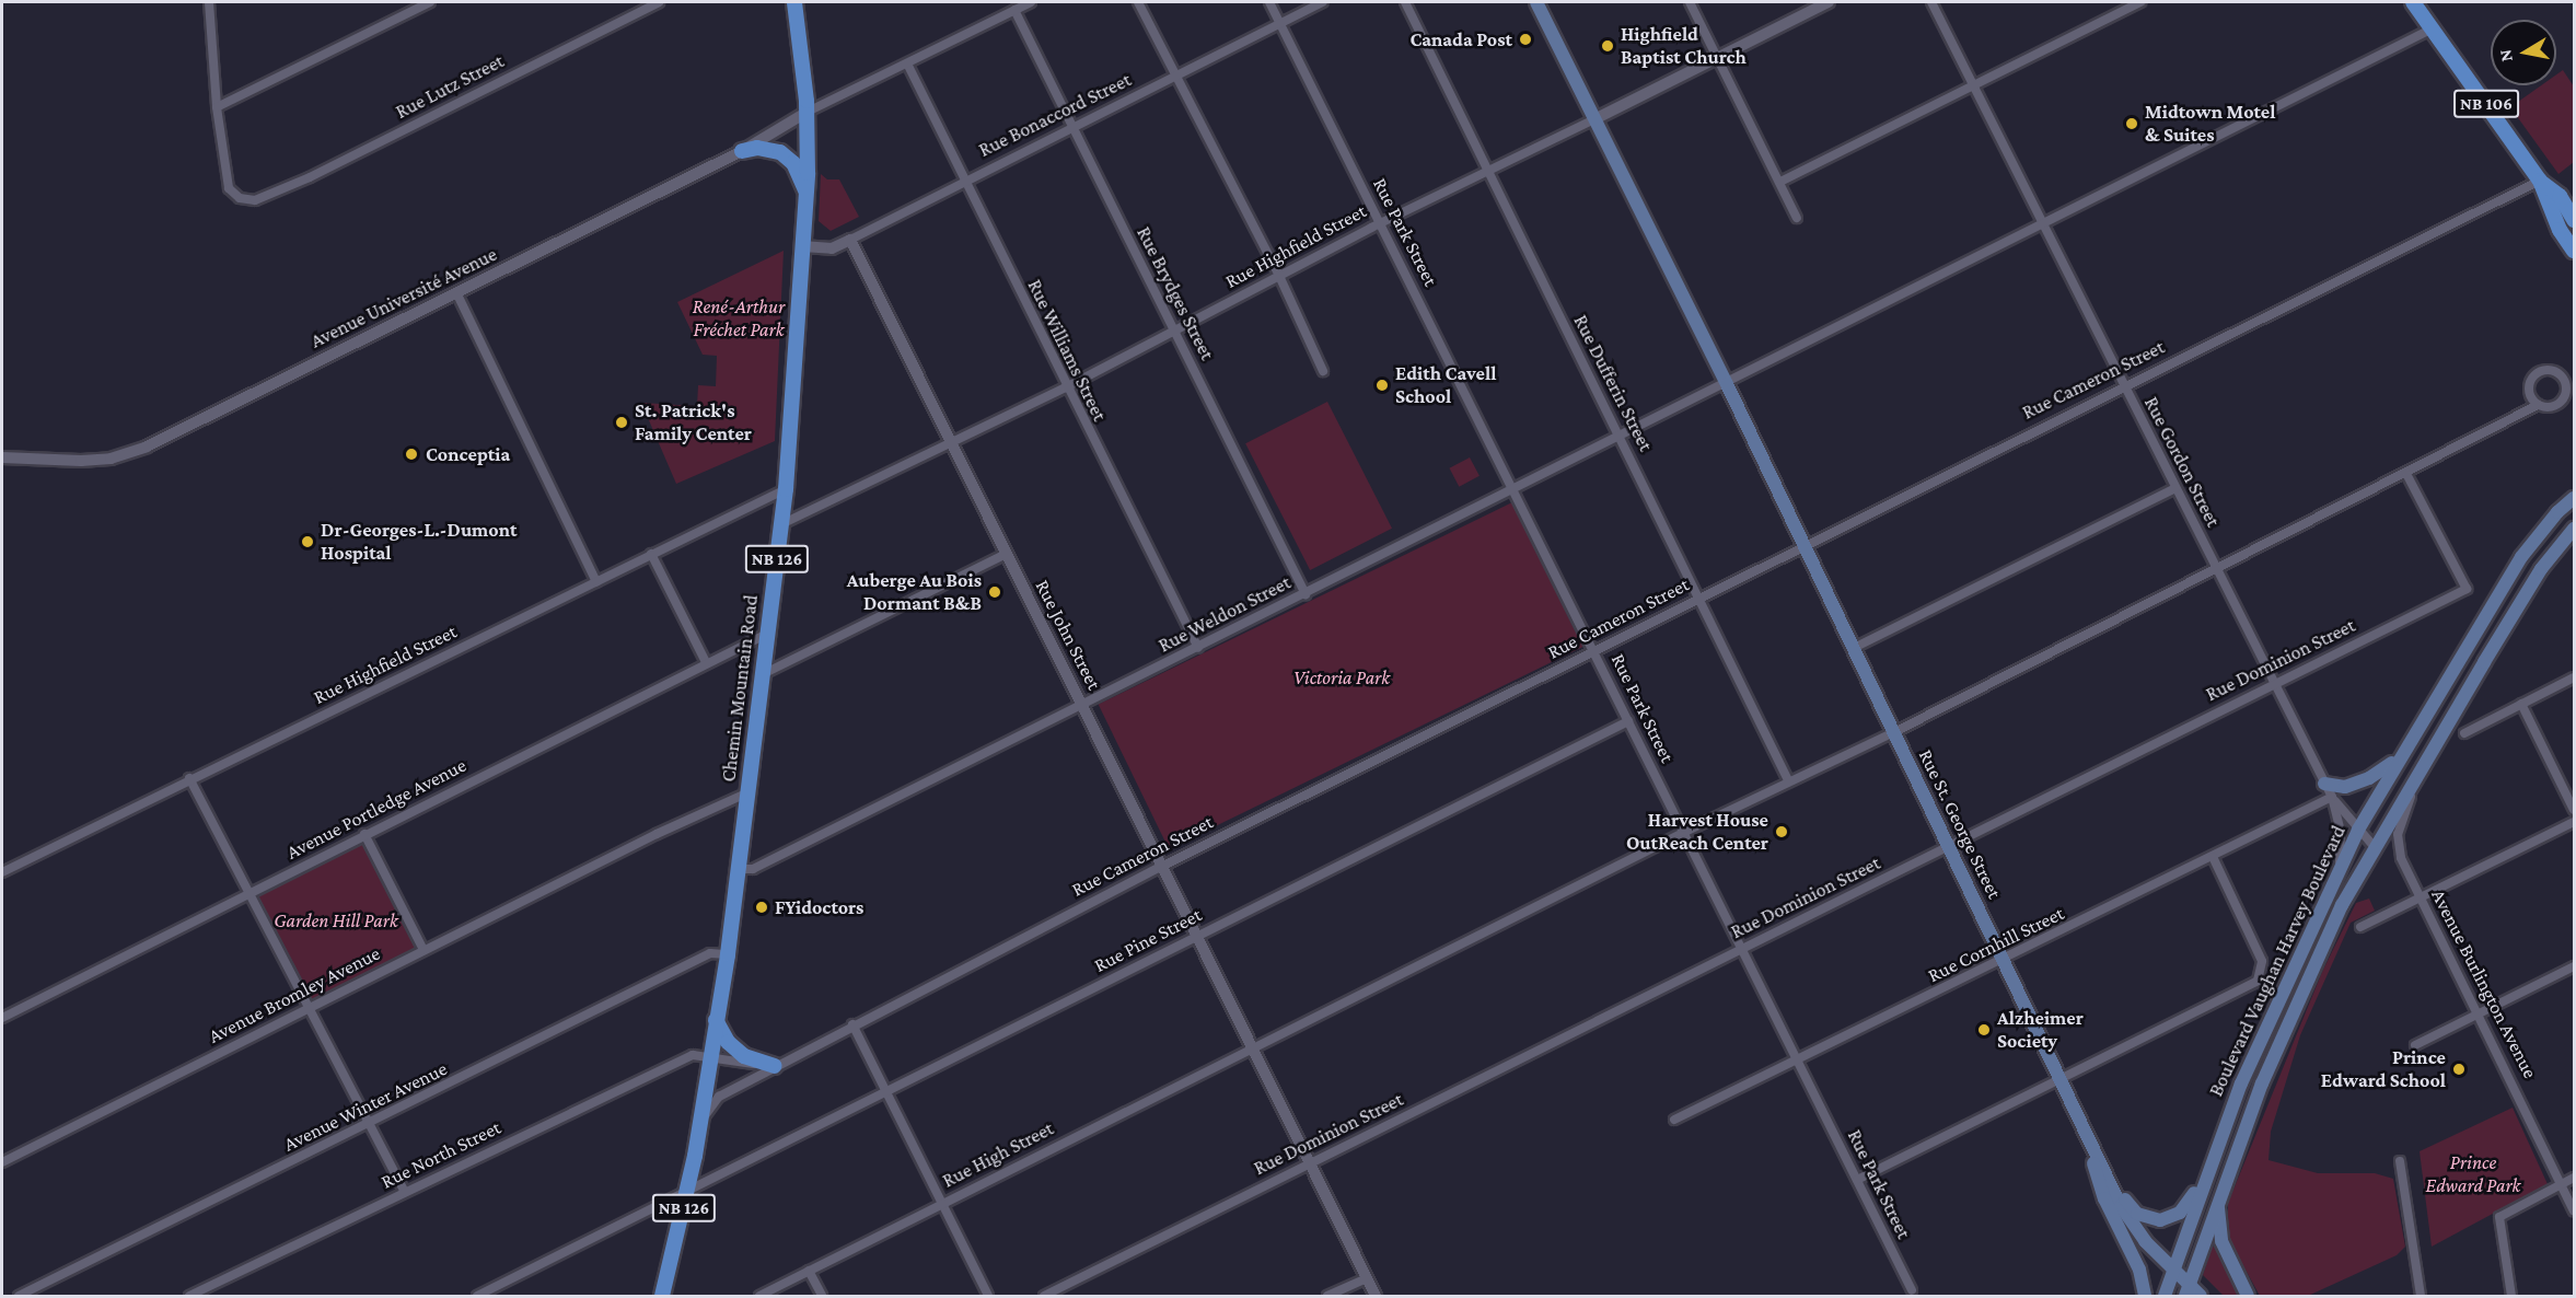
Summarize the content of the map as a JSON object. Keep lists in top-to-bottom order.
{
  "streets": {
    "main road": [
      "NB 106",
      "NB 126",
      "Chemin Mountain Road",
      "Rue St. George Street",
      "Boulevard Vaughan Harvey Boulevard"
    ],
    "street": [
      "Rue Lutz Street",
      "Rue Bonaccord Street",
      "Rue Park Street",
      "Rue Highfield Street",
      "Rue Brydges Street",
      "Avenue Université Avenue",
      "Rue Williams Street",
      "Rue Cameron Street",
      "Rue Dufferin Street",
      "Rue Gordon Street",
      "Rue Weldon Street",
      "Rue John Street",
      "Rue Dominion Street",
      "Avenue Portledge Avenue",
      "Rue Pine Street",
      "Rue Cornhill Street",
      "Avenue Burlington Avenue",
      "Avenue Bromley Avenue",
      "Avenue Winter Avenue",
      "Rue North Street",
      "Rue High Street"
    ]
  },
  "crossings": [
    ["NB 106", "Rue Cameron Street"],
    ["NB 106", "Rue Weldon Street"],
    ["Rue Bonaccord Street", "Rue Park Street"],
    ["Rue Bonaccord Street", "Rue Brydges Street"],
    ["Rue Bonaccord Street", "Rue Williams Street"],
    ["Rue Bonaccord Street", "Rue John Street"],
    ["Rue Bonaccord Street", "Chemin Mountain Road"],
    ["Rue Park Street", "Rue Highfield Street"],
    ["Rue Park Street", "Rue Cameron Street"],
    ["Rue Park Street", "Rue Weldon Street"],
    ["Rue Park Street", "Rue Dominion Street"],
    ["Rue Park Street", "Rue Pine Street"],
    ["Rue Park Street", "Rue Cornhill Street"],
    ["Rue Park Street", "Rue High Street"],
    ["Rue Highfield Street", "Rue Brydges Street"],
    ["Rue Highfield Street", "Rue Williams Street"],
    ["Rue Highfield Street", "Rue Dufferin Street"],
    ["Rue Highfield Street", "Rue John Street"],
    ["Rue Highfield Street", "Chemin Mountain Road"],
    ["Rue Highfield Street", "Rue St. George Street"],
    ["Rue Brydges Street", "Rue Weldon Street"],
    ["Avenue Université Avenue", "Chemin Mountain Road"],
    ["Rue Williams Street", "Rue Weldon Street"],
    ["Rue Cameron Street", "Rue Dufferin Street"],
    ["Rue Cameron Street", "Rue Gordon Street"],
    ["Rue Cameron Street", "Rue John Street"],
    ["Rue Cameron Street", "Chemin Mountain Road"],
    ["Rue Cameron Street", "Rue St. George Street"],
    ["Rue Dufferin Street", "Rue Weldon Street"],
    ["Rue Dufferin Street", "Rue High Street"],
    ["Rue Gordon Street", "Rue Weldon Street"],
    ["Rue Gordon Street", "Rue Dominion Street"],
    ["Rue Gordon Street", "Rue Cornhill Street"],
    ["Rue Gordon Street", "Boulevard Vaughan Harvey Boulevard"],
    ["Rue Gordon Street", "Rue High Street"],
    ["Rue Weldon Street", "Rue John Street"],
    ["Rue Weldon Street", "Chemin Mountain Road"],
    ["Rue Weldon Street", "Rue St. George Street"],
    ["Rue John Street", "Rue Dominion Street"],
    ["Rue John Street", "Rue Pine Street"],
    ["Rue John Street", "Rue High Street"],
    ["Rue Dominion Street", "Rue St. George Street"],
    ["Rue Dominion Street", "Rue High Street"],
    ["Chemin Mountain Road", "Avenue Portledge Avenue"],
    ["Chemin Mountain Road", "Rue Pine Street"],
    ["Chemin Mountain Road", "Avenue Bromley Avenue"],
    ["Chemin Mountain Road", "Avenue Winter Avenue"],
    ["Chemin Mountain Road", "Rue North Street"],
    ["Rue St. George Street", "Rue Cornhill Street"],
    ["Rue St. George Street", "Boulevard Vaughan Harvey Boulevard"],
    ["Rue St. George Street", "Rue High Street"],
    ["Boulevard Vaughan Harvey Boulevard", "Avenue Burlington Avenue"]
  ],
  "parks": [
    "René-Arthur Fréchet Park",
    "Victoria Park",
    "Garden Hill Park",
    "Prince Edward Park"
  ],
  "places": [
    "Canada Post",
    "Highfield Baptist Church",
    "Midtown Motel & Suites",
    "Edith Cavell School",
    "St. Patrick's Family Center",
    "Conceptia",
    "Dr-Georges-L.-Dumont Hospital",
    "Auberge Au Bois Dormant B&B",
    "Harvest House OutReach Center",
    "FYidoctors",
    "Alzheimer Society",
    "Prince Edward School"
  ],
  "north": "left"
}
